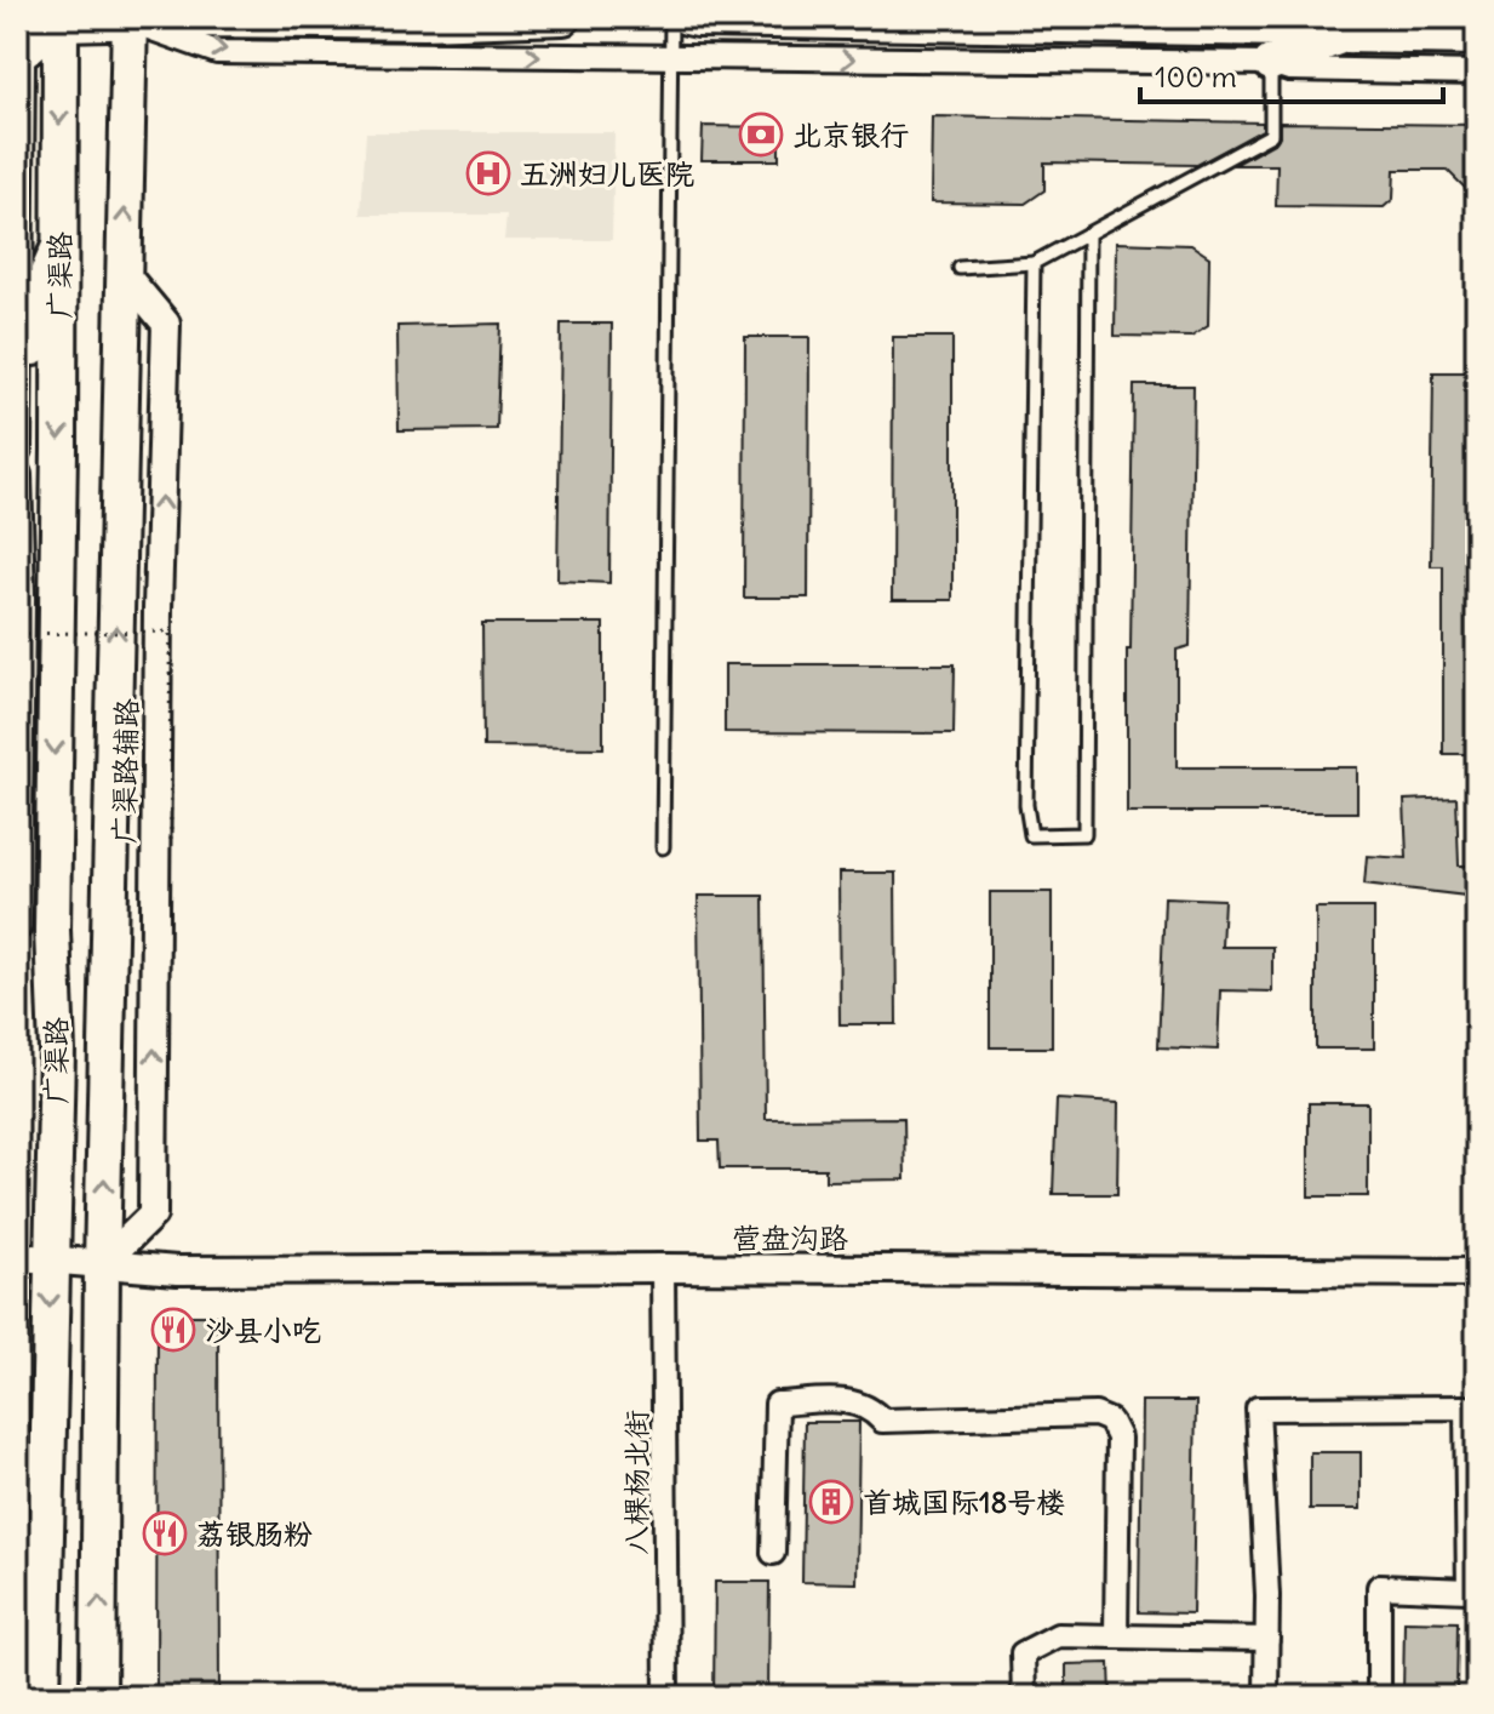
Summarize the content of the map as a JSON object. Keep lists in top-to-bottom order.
{
  "streets": {
    "main road": ["广渠路"],
    "street": ["广渠路辅路", "营盘沟路", "八棵杨北街"]
  },
  "crossings": [
    ["广渠路", "广渠路辅路"],
    ["广渠路", "营盘沟路"],
    ["广渠路辅路", "营盘沟路"],
    ["营盘沟路", "八棵杨北街"]
  ],
  "places": {
    "bank": ["北京银行"],
    "hospital": ["五洲妇儿医院"],
    "restaurant": ["沙县小吃", "荔银肠粉"],
    "building": ["首城国际18号楼"]
  },
  "scale_bar": "100 m"
}
